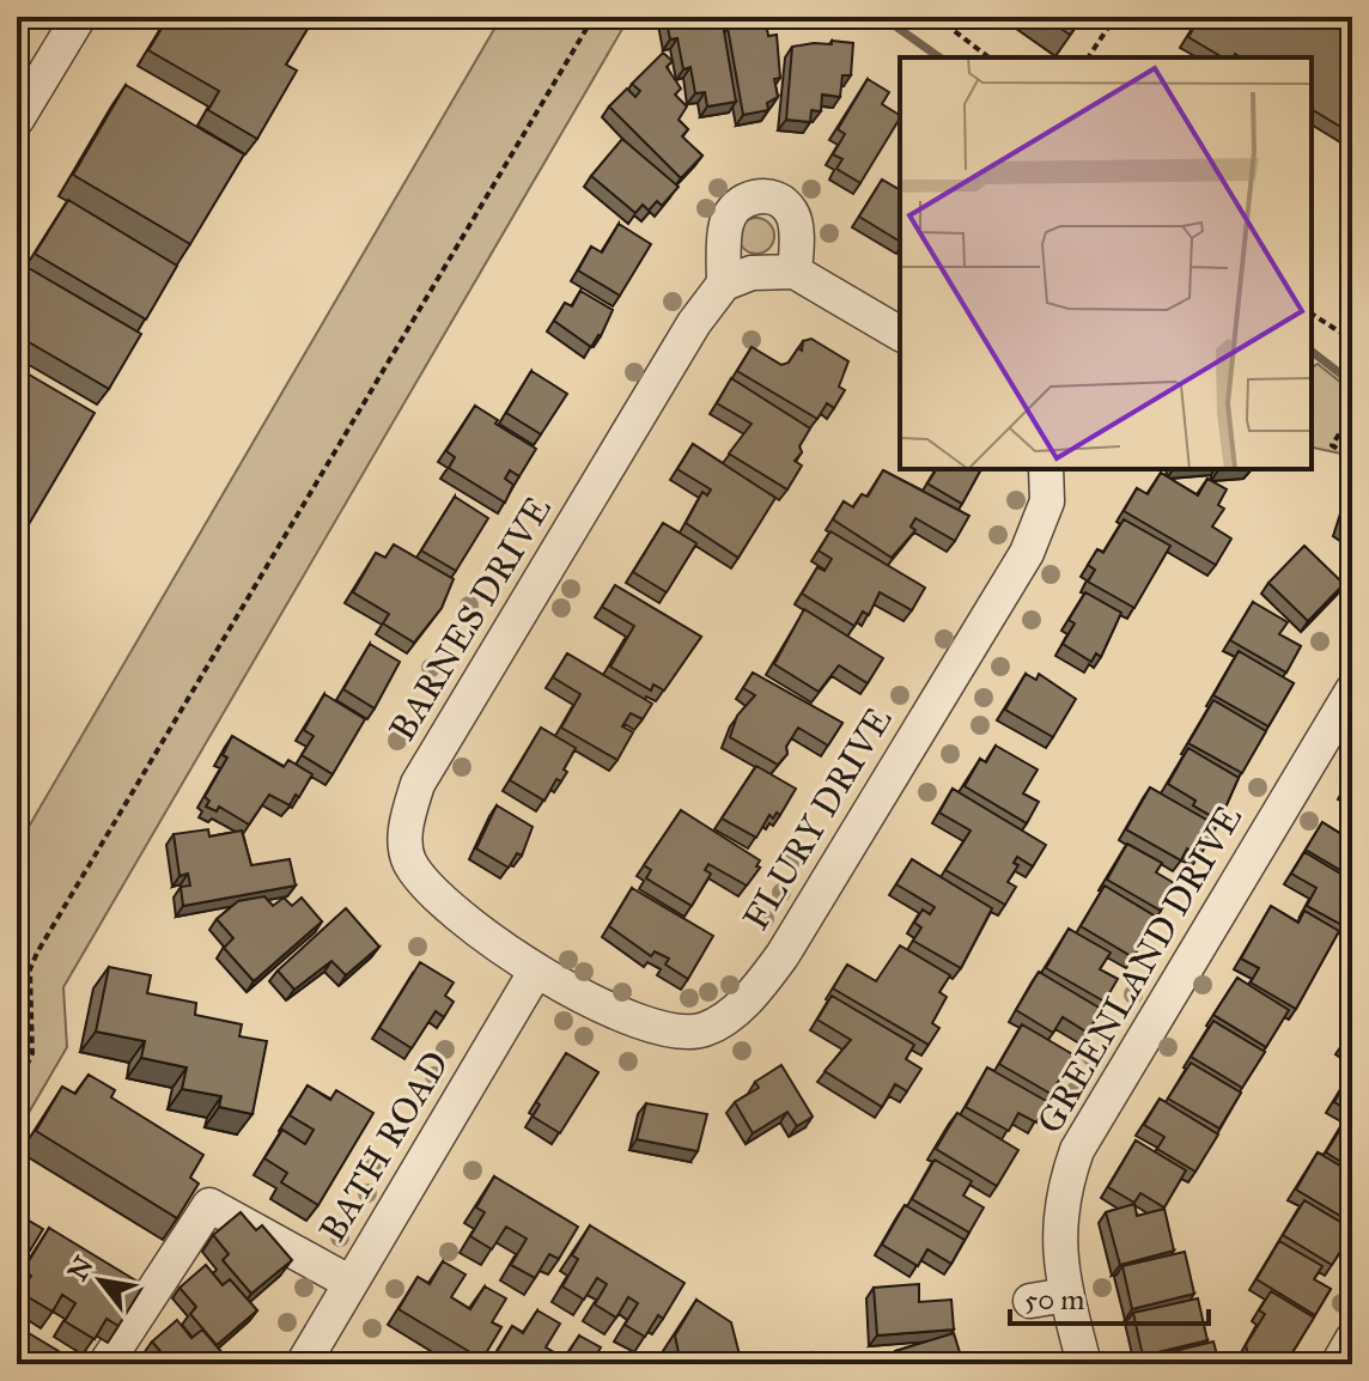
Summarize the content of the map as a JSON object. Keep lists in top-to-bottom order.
{
  "streets": {
    "street": [
      "BARNES DRIVE",
      "FLURY DRIVE",
      "GREENLAND DRIVE",
      "BATH ROAD"
    ]
  },
  "crossings": [
    ["BARNES DRIVE", "FLURY DRIVE"],
    ["BARNES DRIVE", "BATH ROAD"],
    ["FLURY DRIVE", "BATH ROAD"]
  ],
  "scale_bar": "50 m",
  "north": "top left"
}
